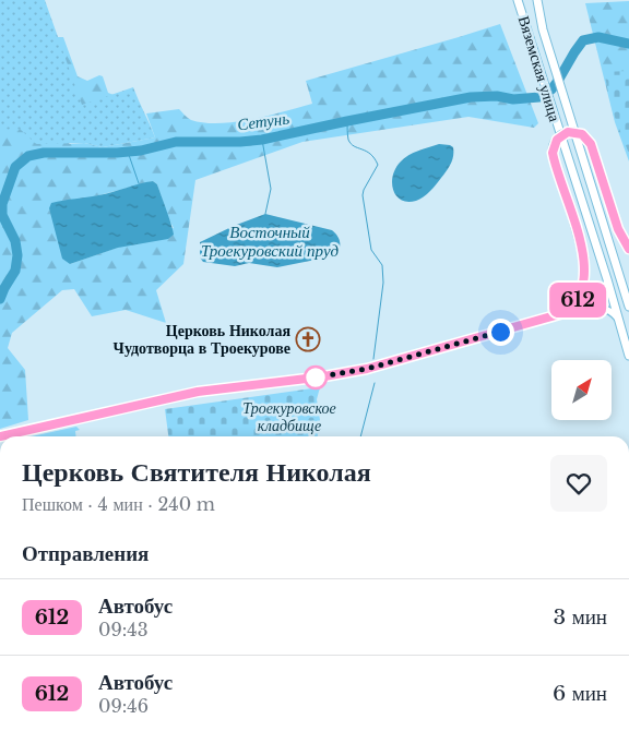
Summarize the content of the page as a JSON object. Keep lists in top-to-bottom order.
{
  "streets": {
    "main road": ["Вяземская улица"]
  },
  "water": ["Сетунь", "Восточный Троекуровский пруд"],
  "parks": ["Троекуровское кладбище"],
  "places": {
    "church": ["Церковь Николая Чудотворца в Троекурове"]
  },
  "lines": ["bus line 612"],
  "north": "top right",
  "page": {
    "on_map": "612",
    "heading": [
      ["Церковь Святителя Николая", "Пешком · 4 мин · 240 m"],
      "Отправления"
    ],
    "list": [
      {
        "mark": "612",
        "name": "Автобус",
        "note": "09:43",
        "value": "3 мин"
      },
      {
        "mark": "612",
        "name": "Автобус",
        "note": "09:46",
        "value": "6 мин"
      }
    ]
  }
}
